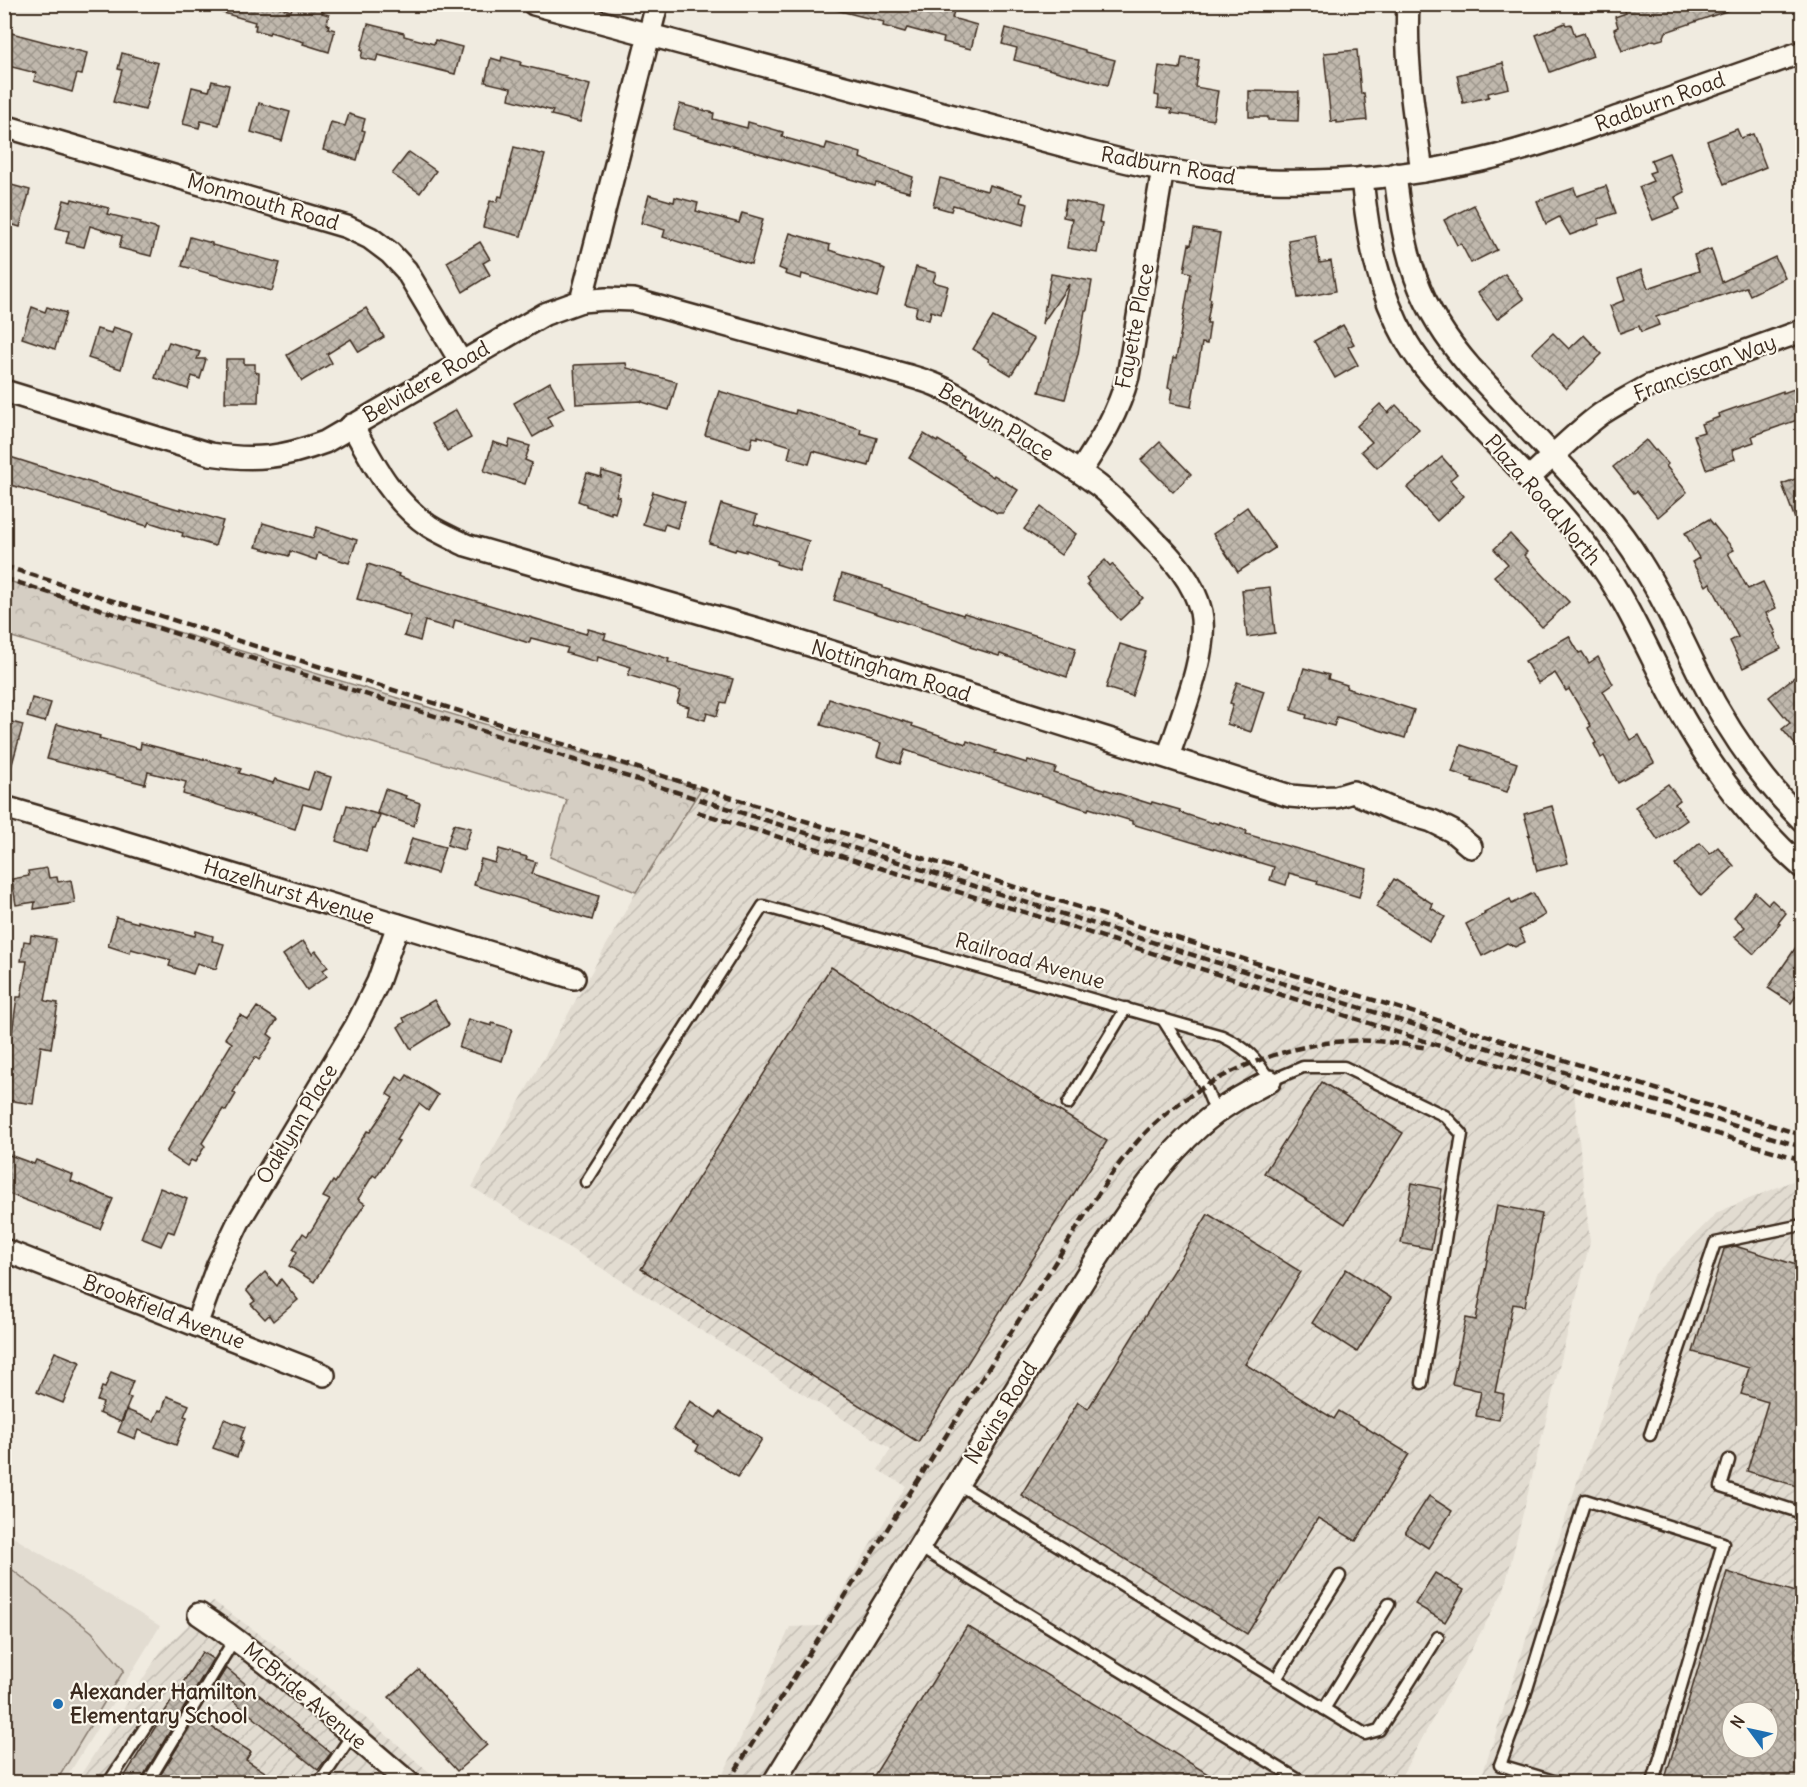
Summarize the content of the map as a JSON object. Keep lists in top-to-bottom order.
{
  "streets": {
    "street": [
      "Radburn Road",
      "Monmouth Road",
      "Fayette Place",
      "Franciscan Way",
      "Belvidere Road",
      "Berwyn Place",
      "Plaza Road North",
      "Nottingham Road",
      "Hazelhurst Avenue",
      "Oaklynn Place",
      "Brookfield Avenue",
      "Nevins Road",
      "McBride Avenue"
    ],
    "lane": ["Railroad Avenue"]
  },
  "crossings": [
    ["Radburn Road", "Fayette Place"],
    ["Radburn Road", "Plaza Road North"],
    ["Monmouth Road", "Belvidere Road"],
    ["Fayette Place", "Berwyn Place"],
    ["Franciscan Way", "Plaza Road North"],
    ["Belvidere Road", "Berwyn Place"],
    ["Belvidere Road", "Nottingham Road"],
    ["Berwyn Place", "Nottingham Road"],
    ["Hazelhurst Avenue", "Oaklynn Place"],
    ["Railroad Avenue", "Nevins Road"],
    ["Oaklynn Place", "Brookfield Avenue"]
  ],
  "places": ["Alexander Hamilton Elementary School"],
  "north": "top left"
}
